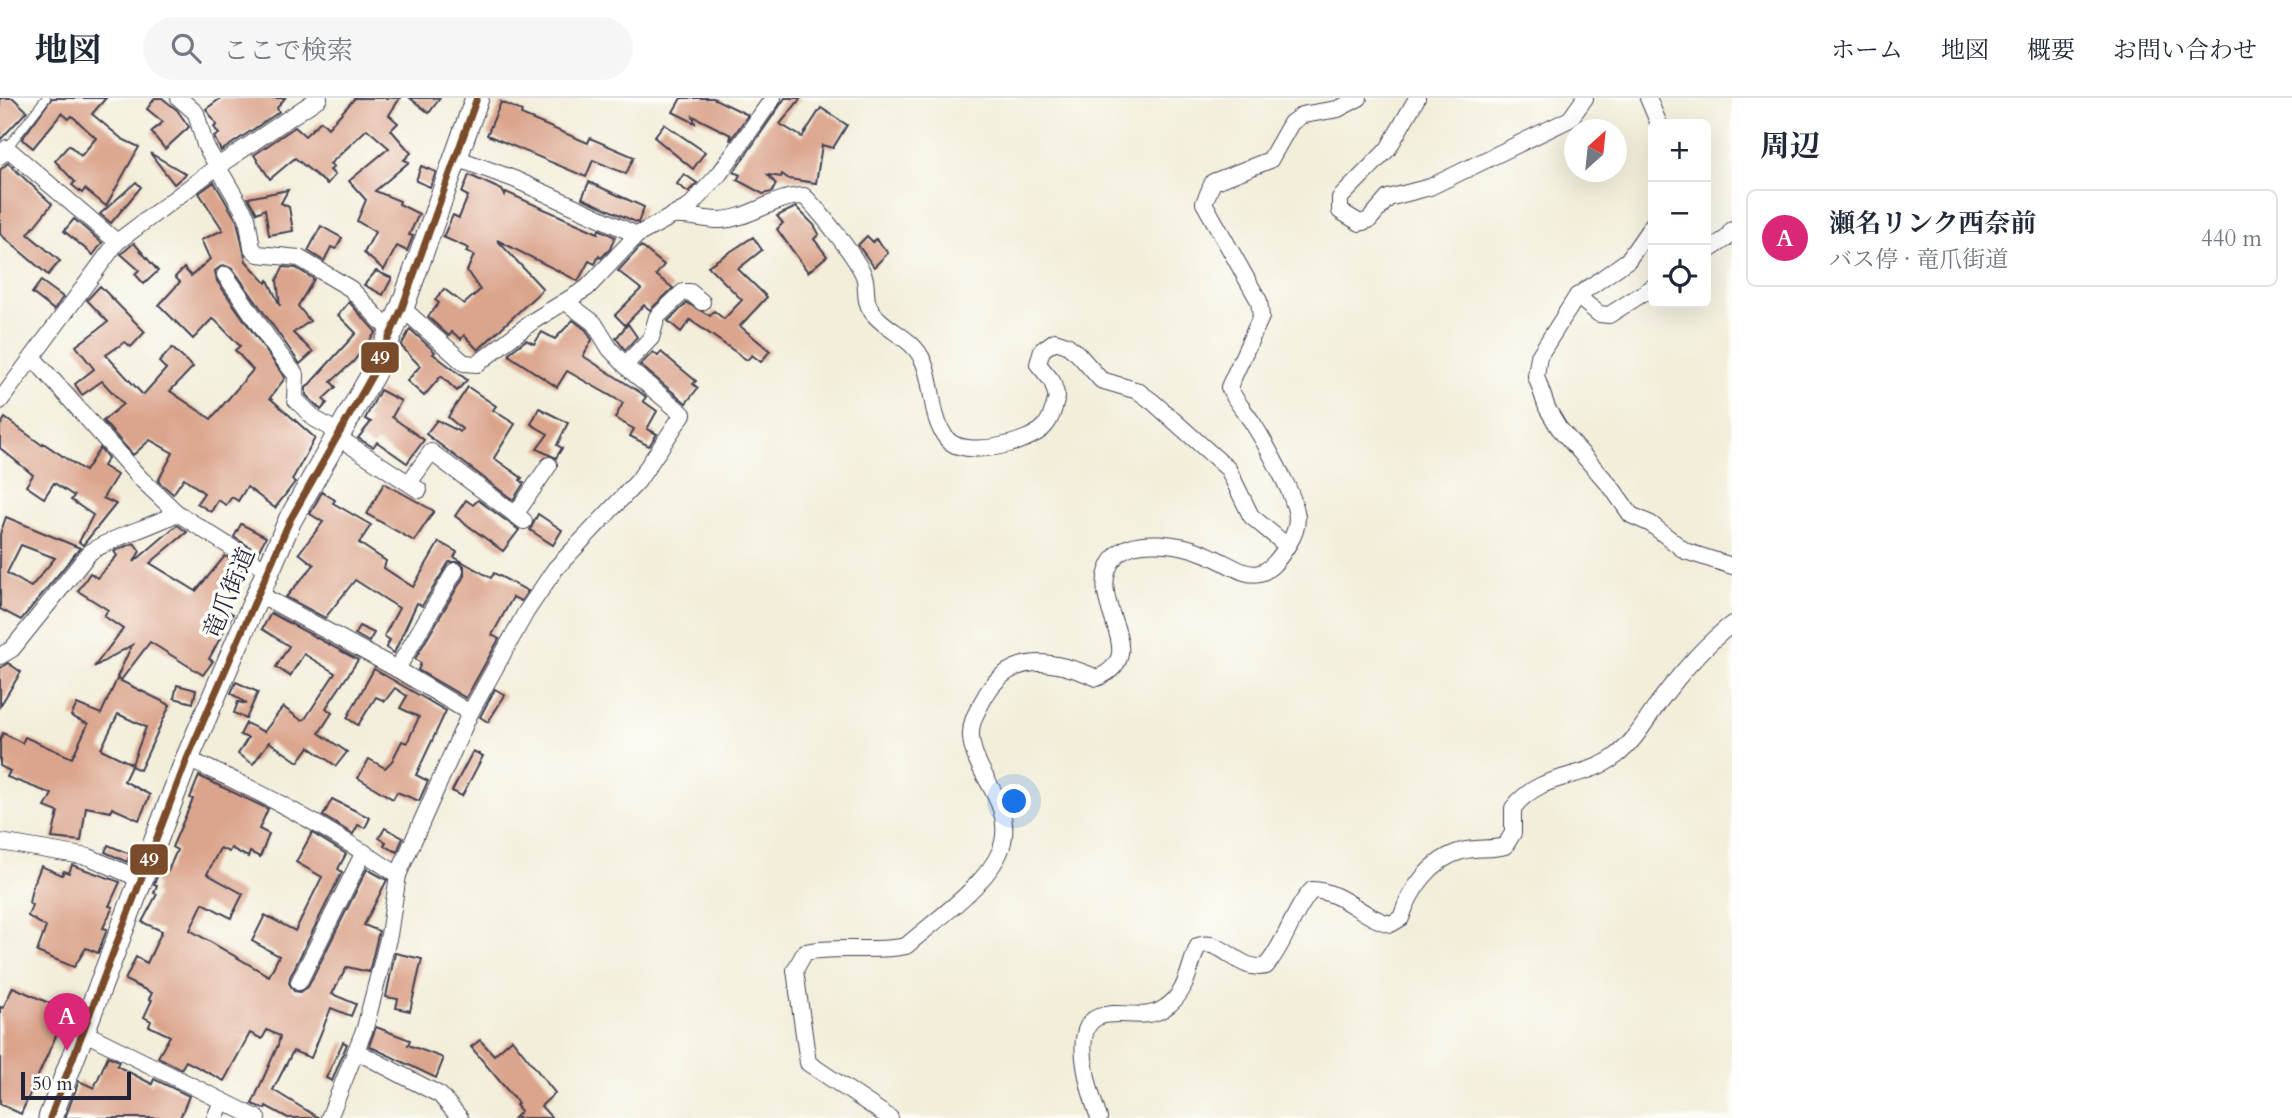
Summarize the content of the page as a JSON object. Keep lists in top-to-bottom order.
{
  "streets": {
    "main road": ["竜爪街道"]
  },
  "lines": ["transit line 49"],
  "scale_bar": "50 m",
  "north": "top right",
  "page": {
    "header": "地図",
    "search": "ここで検索",
    "nav": [
      "ホーム",
      "地図",
      "概要",
      "お問い合わせ"
    ],
    "heading": "周辺",
    "map_buttons": ["+", "−"],
    "list": [
      {
        "mark": "A",
        "name": "瀬名リンク西奈前",
        "note": "バス停 · 竜爪街道",
        "value": "440 m"
      }
    ],
    "pins": "A",
    "scale": "50 m"
  }
}
